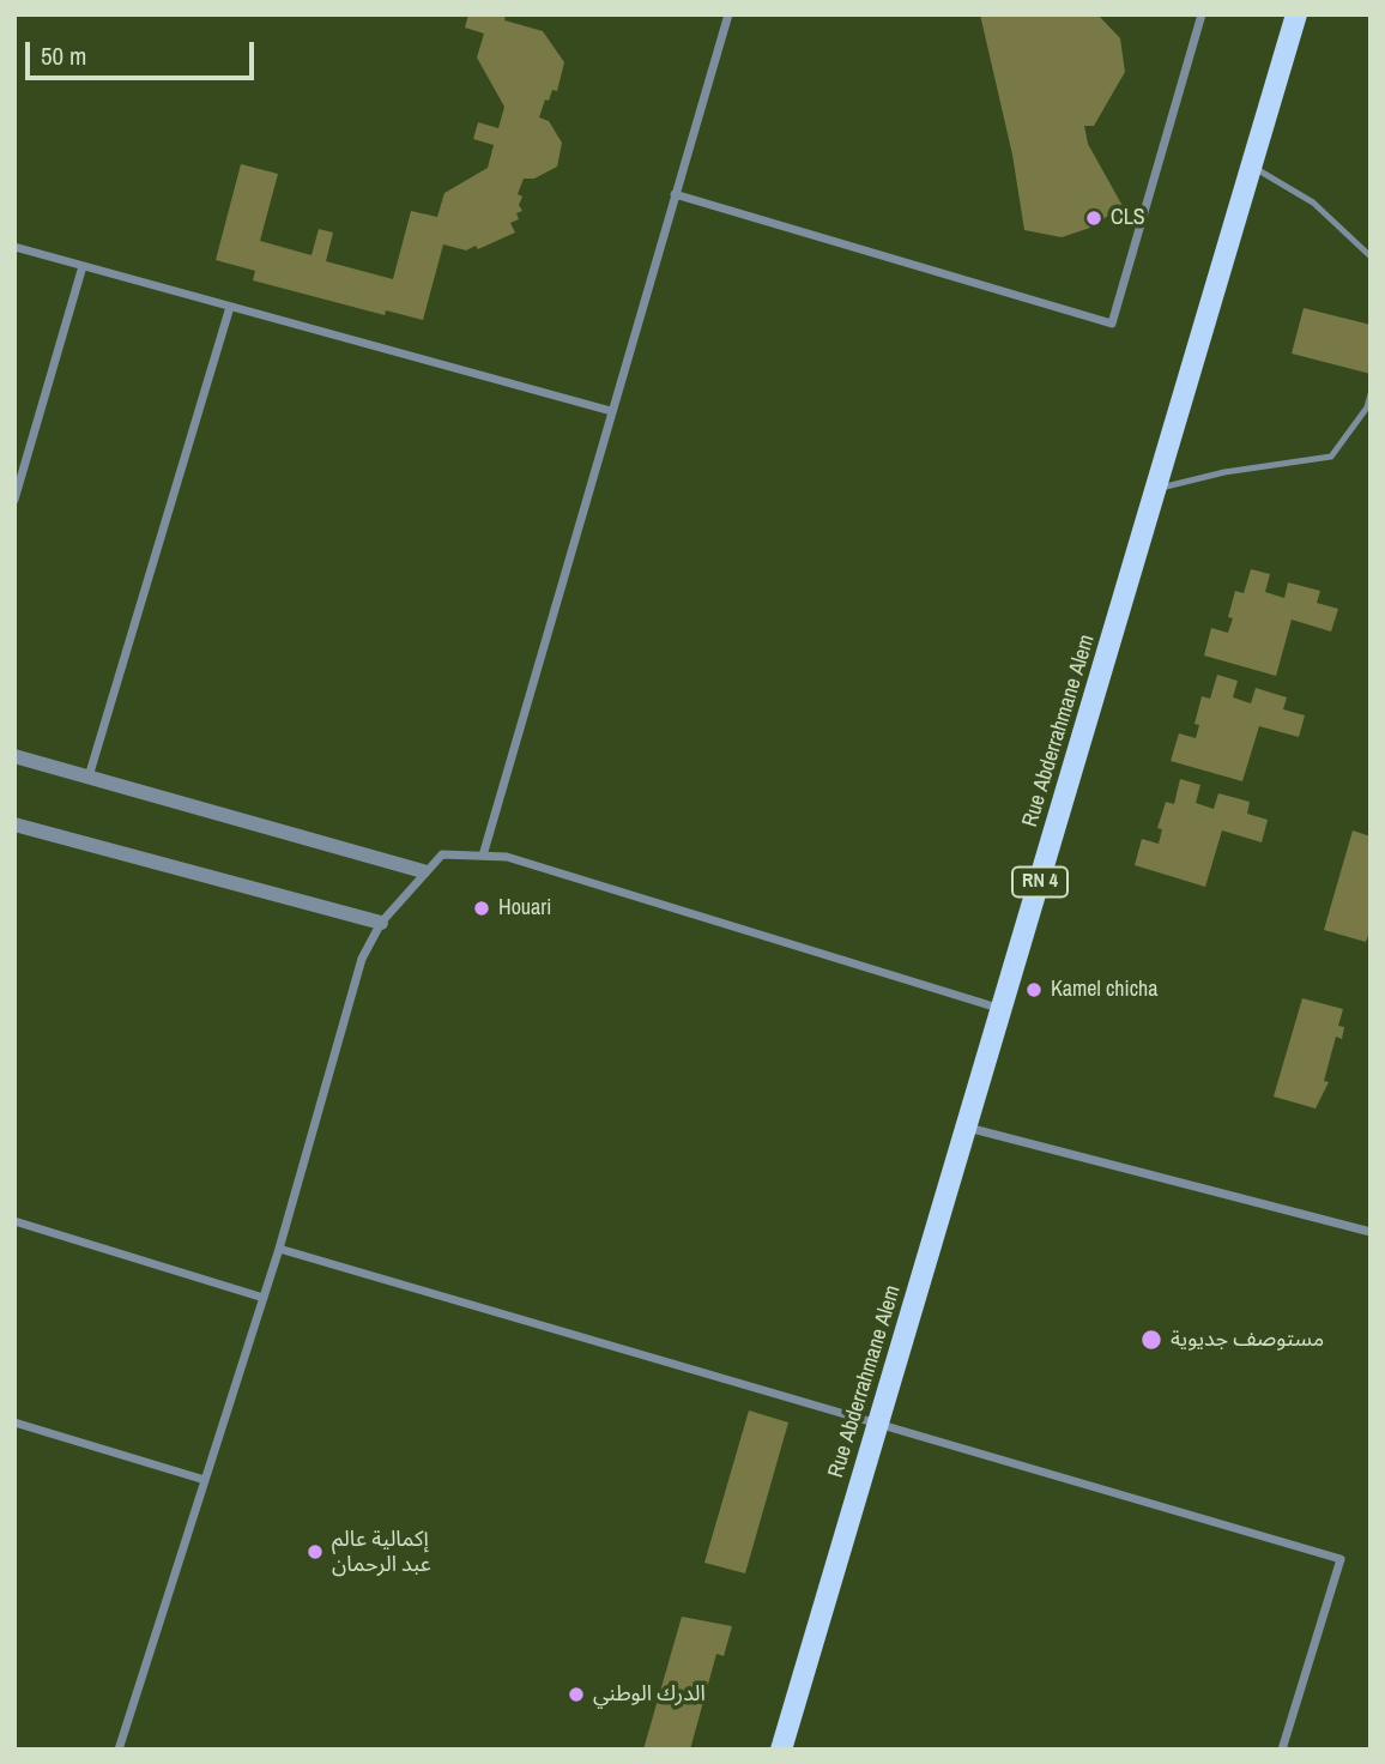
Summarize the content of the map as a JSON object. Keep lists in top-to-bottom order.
{
  "streets": {
    "main road": ["Rue Abderrahmane Alem", "RN 4"]
  },
  "places": [
    "CLS",
    "Houari",
    "Kamel chicha",
    "مستوصف جديوية",
    "إكمالية عالم عبد الرحمان",
    "الدرك الوطني"
  ],
  "scale_bar": "50 m"
}
